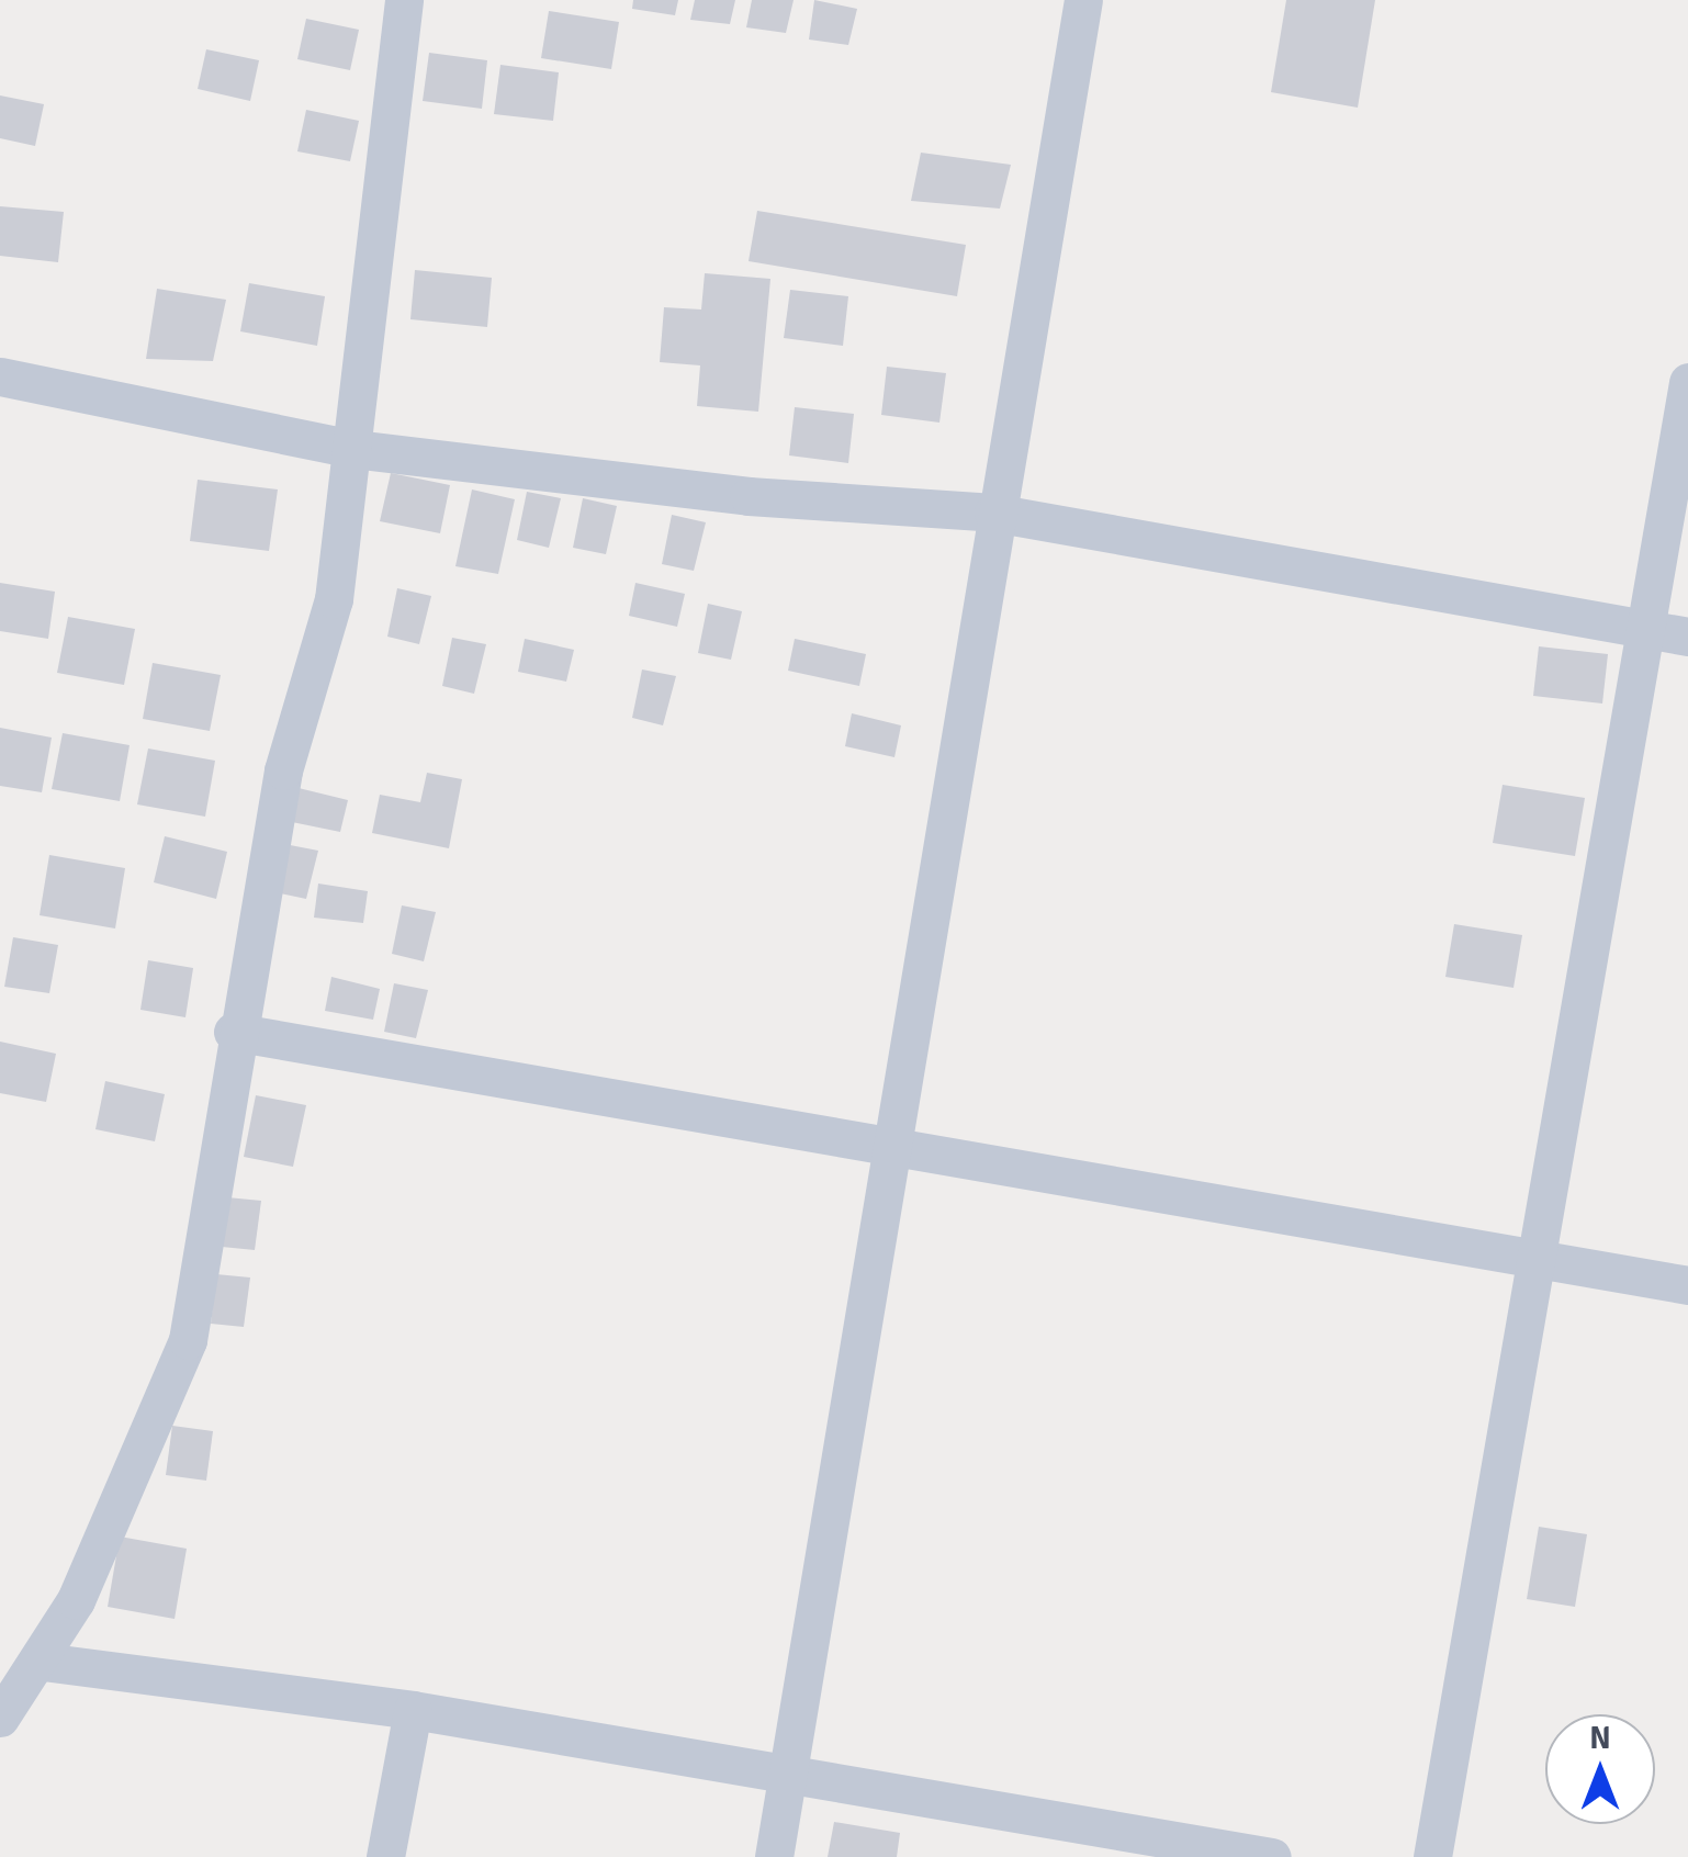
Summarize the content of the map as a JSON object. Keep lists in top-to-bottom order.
{
  "north": "top"
}
